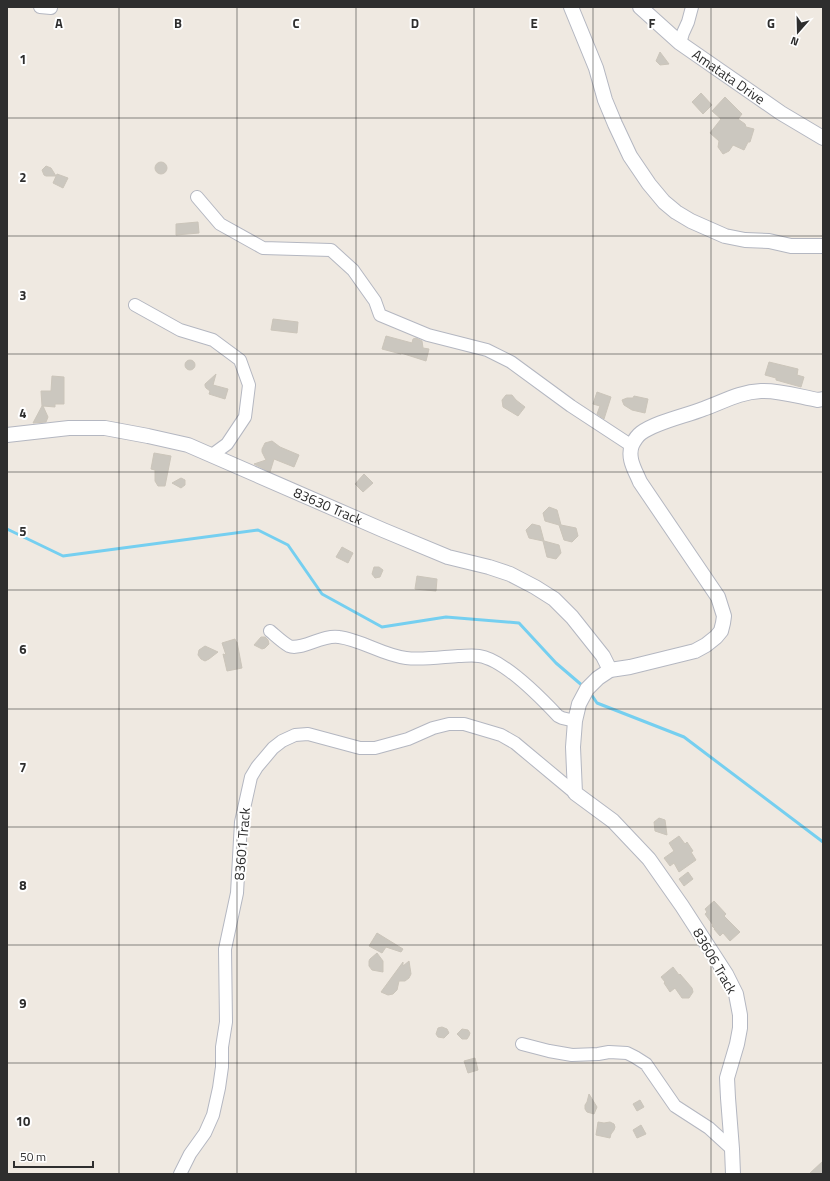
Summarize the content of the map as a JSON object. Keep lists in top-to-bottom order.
{
  "streets": {
    "street": [
      "Amatata Drive",
      "83630 Track",
      "83601 Track",
      "83606 Track"
    ]
  },
  "crossings": [
    ["83601 Track", "83606 Track"]
  ],
  "scale_bar": "50 m",
  "north": "bottom",
  "grid": {
    "columns": [
      "A",
      "B",
      "C",
      "D",
      "E",
      "F",
      "G"
    ],
    "rows": [
      "1",
      "2",
      "3",
      "4",
      "5",
      "6",
      "7",
      "8",
      "9",
      "10"
    ]
  }
}
